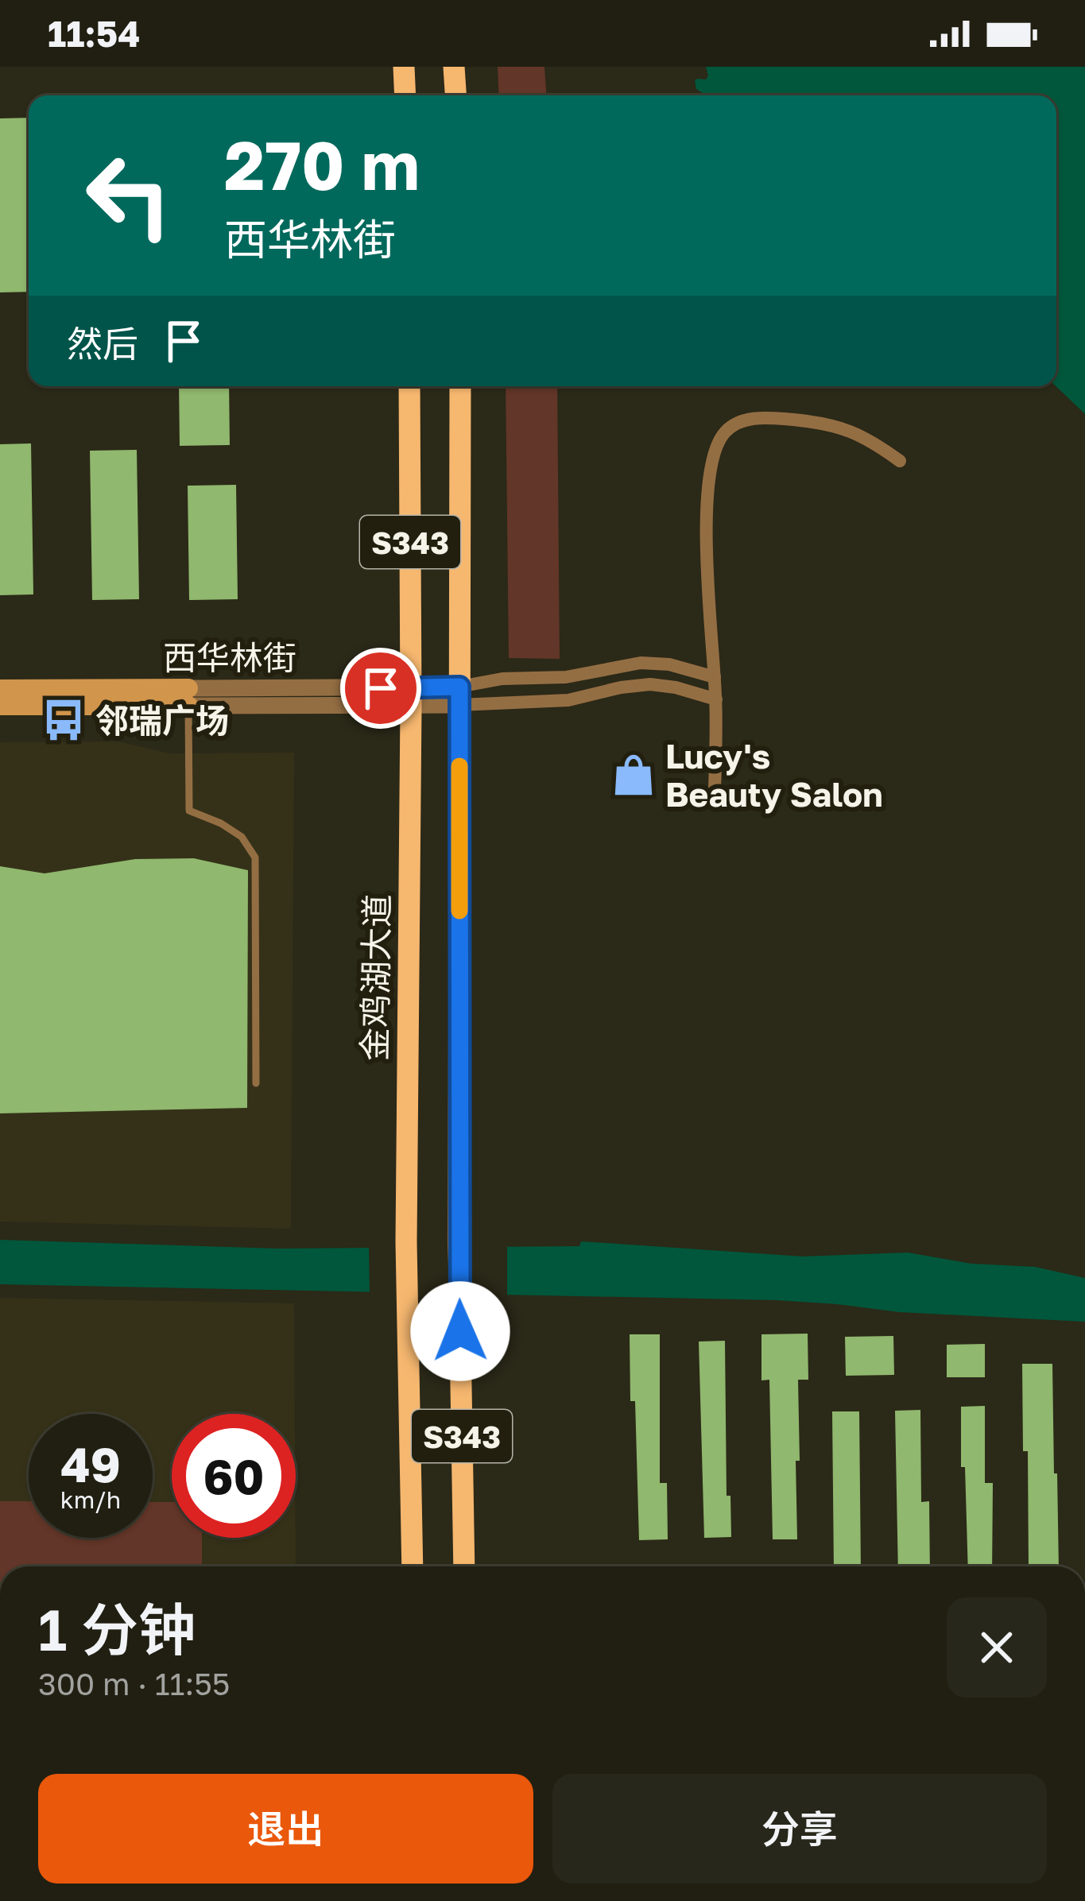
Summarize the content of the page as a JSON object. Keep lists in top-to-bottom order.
{
  "streets": {
    "main road": ["S343", "西华林街", "金鸡湖大道"]
  },
  "crossings": [
    ["S343", "西华林街"],
    ["西华林街", "金鸡湖大道"]
  ],
  "places": {
    "bus stop": ["邻瑞广场"],
    "shop": ["Lucy's Beauty Salon"]
  },
  "page": {
    "status": "11:54",
    "turn": ["270 m", "西华林街"],
    "then": "然后",
    "speed": "49 km/h",
    "limit": "60",
    "heading": ["1 分钟", "300 m · 11:55"],
    "buttons": ["退出", "分享"]
  }
}
